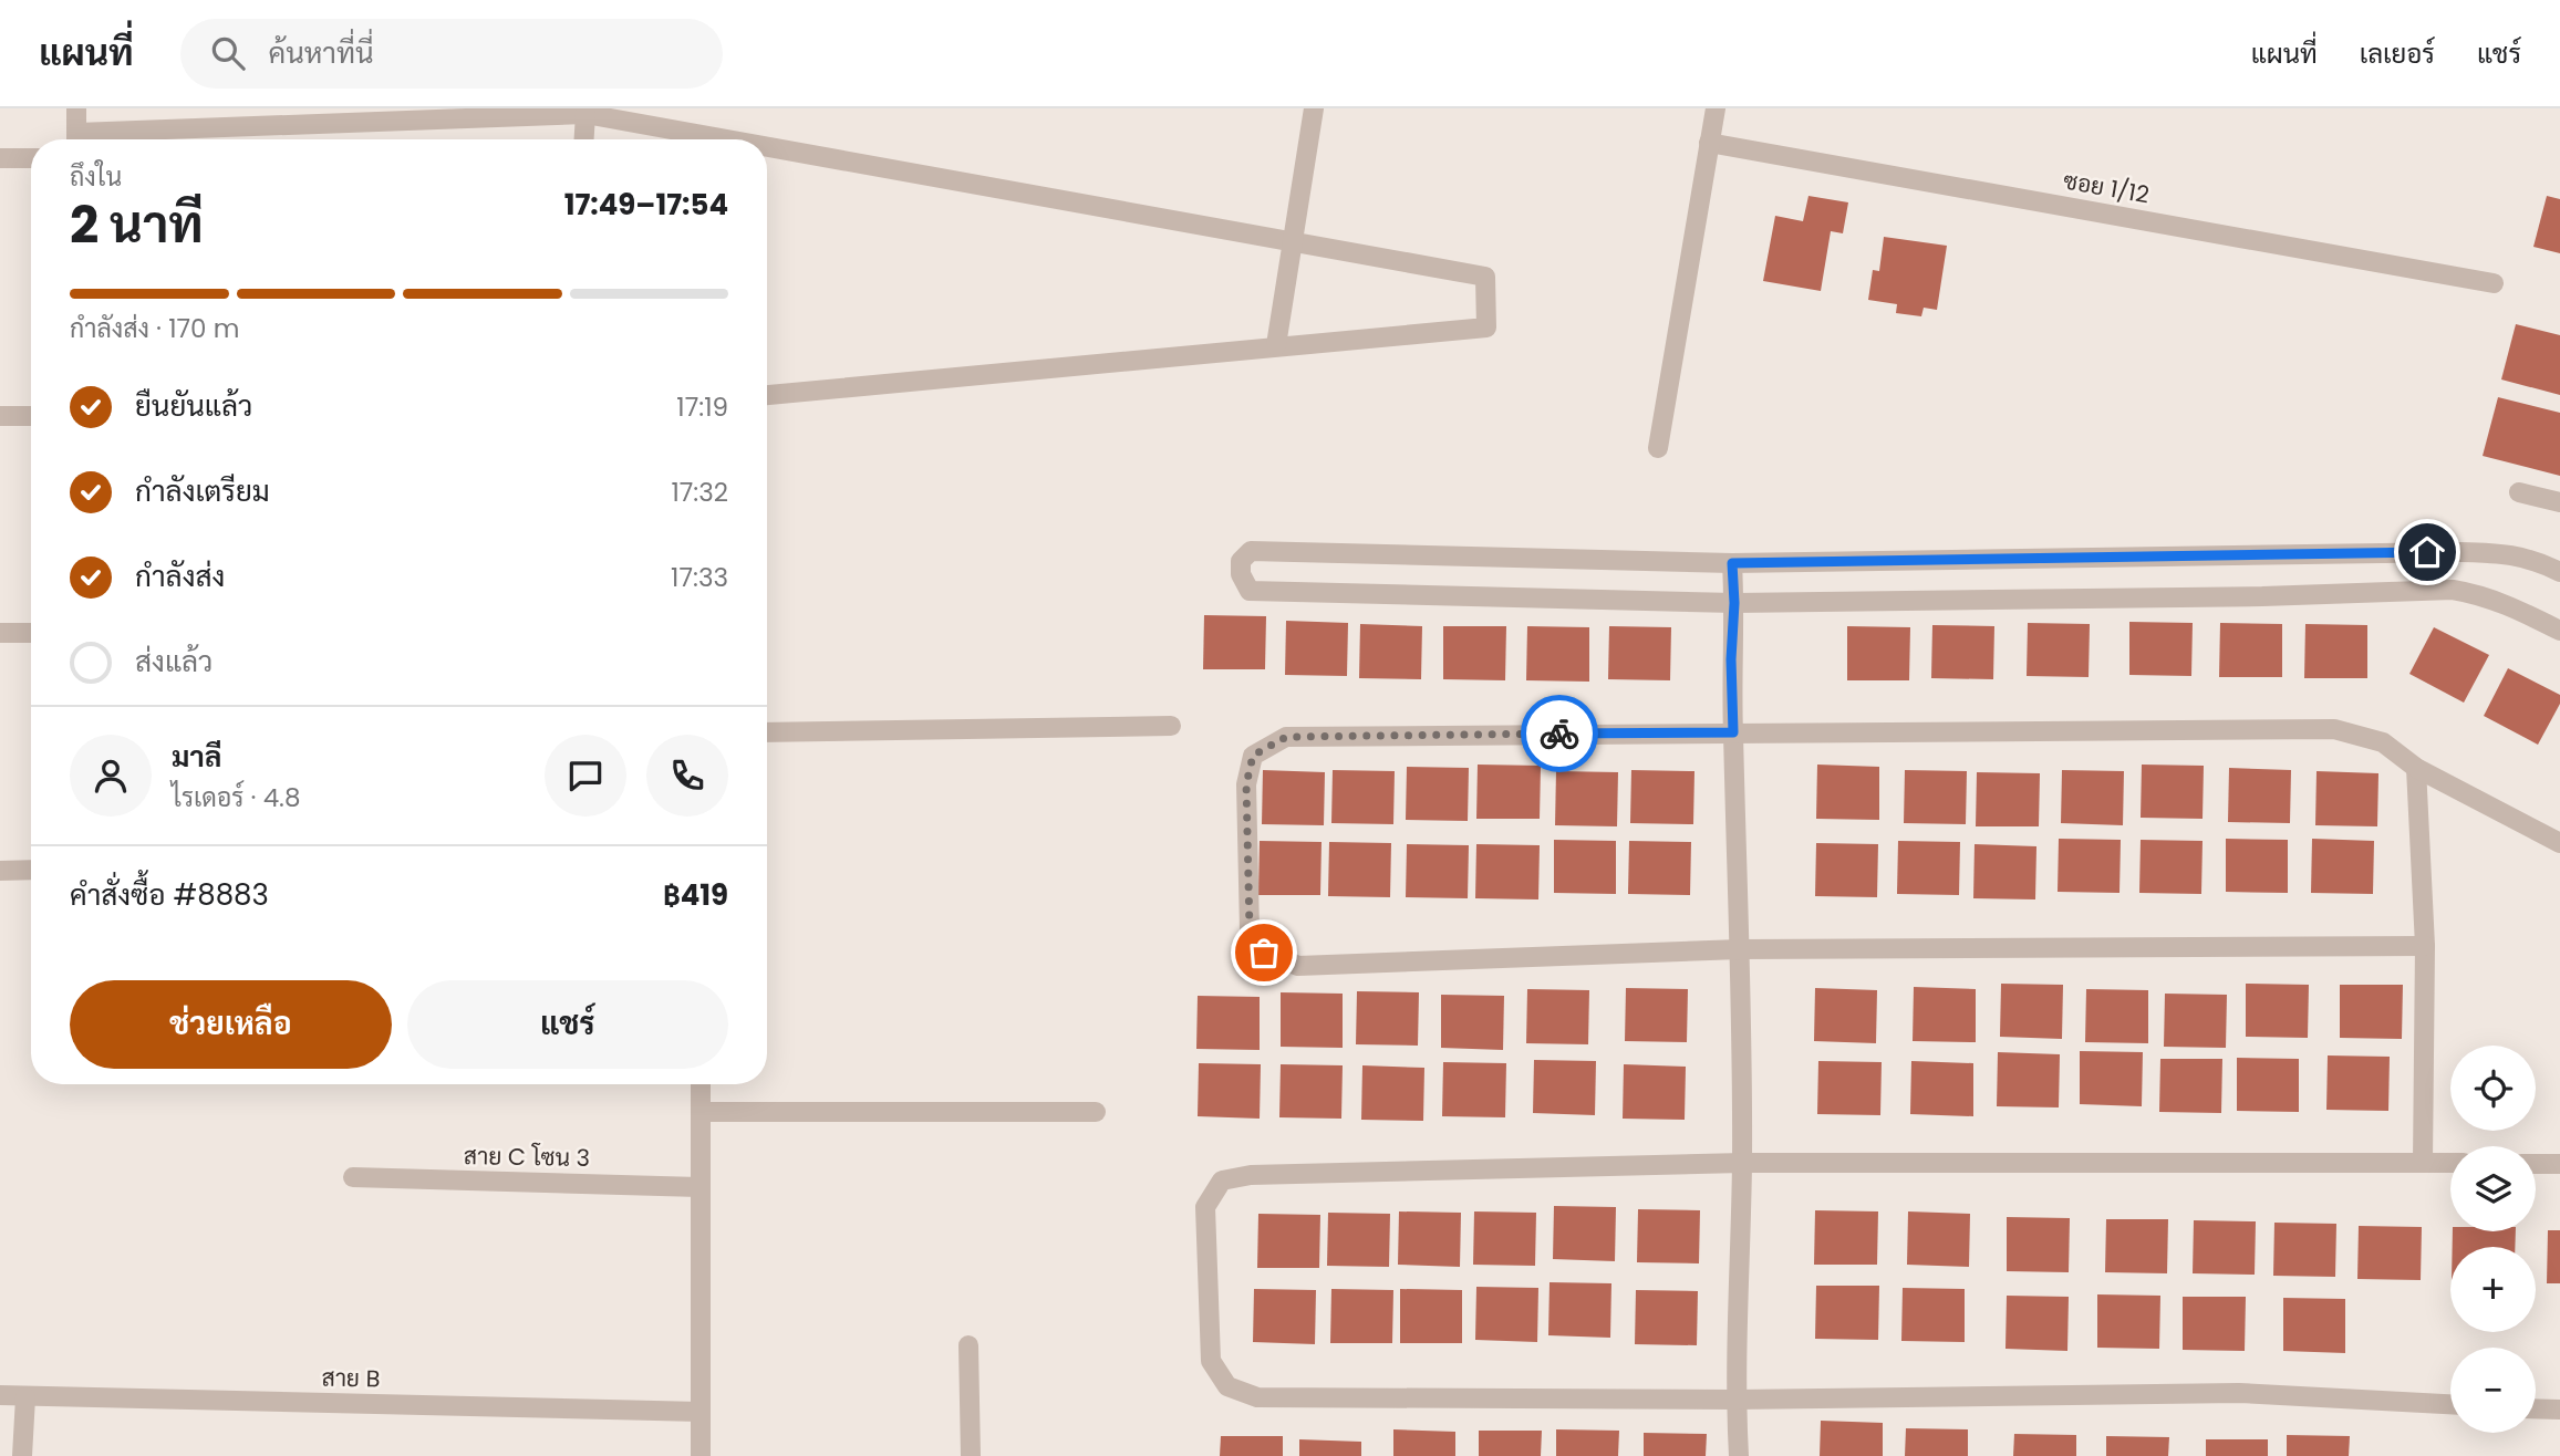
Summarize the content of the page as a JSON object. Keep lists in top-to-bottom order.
{
  "streets": {
    "street": ["ซอย 1/12", "สาย C โซน 3", "สาย B"]
  },
  "page": {
    "header": "แผนที่",
    "search": "ค้นหาที่นี่",
    "nav": ["แผนที่", "เลเยอร์", "แชร์"],
    "heading": ["2 นาที", "ถึงใน", "17:49–17:54"],
    "panel": [
      "มาลี",
      "ไรเดอร์ · 4.8",
      "คำสั่งซื้อ #8883",
      "฿419"
    ],
    "bar": "กำลังส่ง · 170 m",
    "list": [
      ["ยืนยันแล้ว", "17:19"],
      ["กำลังเตรียม", "17:32"],
      ["กำลังส่ง", "17:33"],
      "ส่งแล้ว"
    ],
    "buttons": ["ช่วยเหลือ", "แชร์"],
    "map_buttons": ["+", "−"]
  }
}
